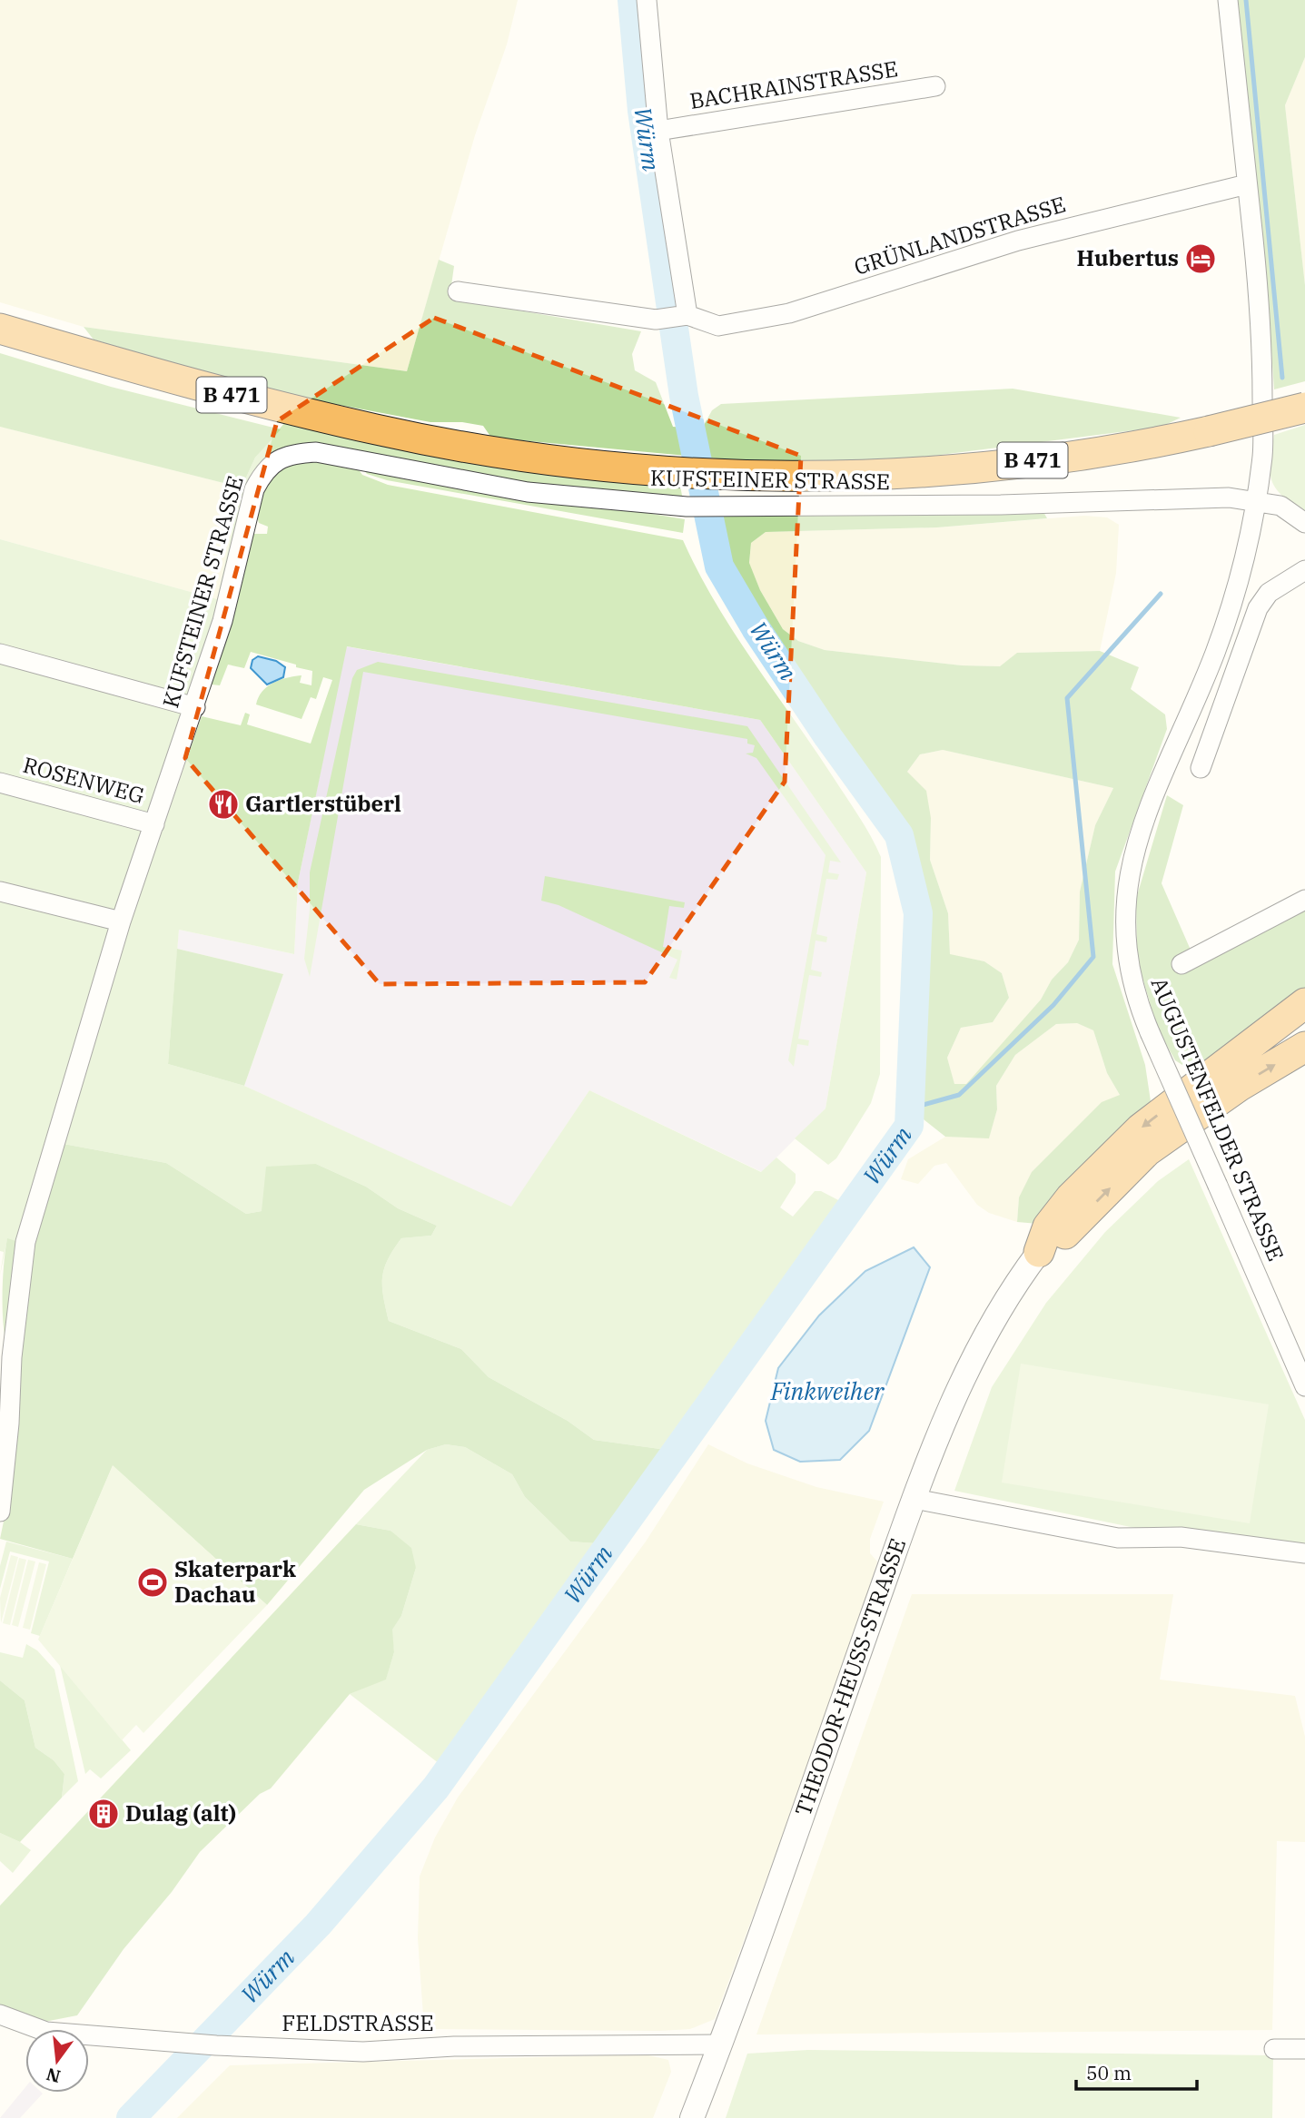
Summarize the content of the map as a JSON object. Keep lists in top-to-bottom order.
{
  "streets": {
    "highway": ["B 471"],
    "street": [
      "BACHRAINSTRASSE",
      "GRÜNLANDSTRASSE",
      "KUFSTEINER STRASSE",
      "ROSENWEG",
      "AUGUSTENFELDER STRASSE",
      "THEODOR-HEUSS-STRASSE",
      "FELDSTRASSE"
    ]
  },
  "crossings": [
    ["GRÜNLANDSTRASSE", "AUGUSTENFELDER STRASSE"],
    ["KUFSTEINER STRASSE", "ROSENWEG"],
    ["KUFSTEINER STRASSE", "AUGUSTENFELDER STRASSE"],
    ["THEODOR-HEUSS-STRASSE", "FELDSTRASSE"]
  ],
  "water": ["Würm", "Finkweiher"],
  "places": {
    "hotel": ["Hubertus"],
    "restaurant": ["Gartlerstüberl"],
    "sports": ["Skaterpark Dachau"],
    "building": ["Dulag (alt)"]
  },
  "scale_bar": "50 m",
  "north": "bottom"
}
